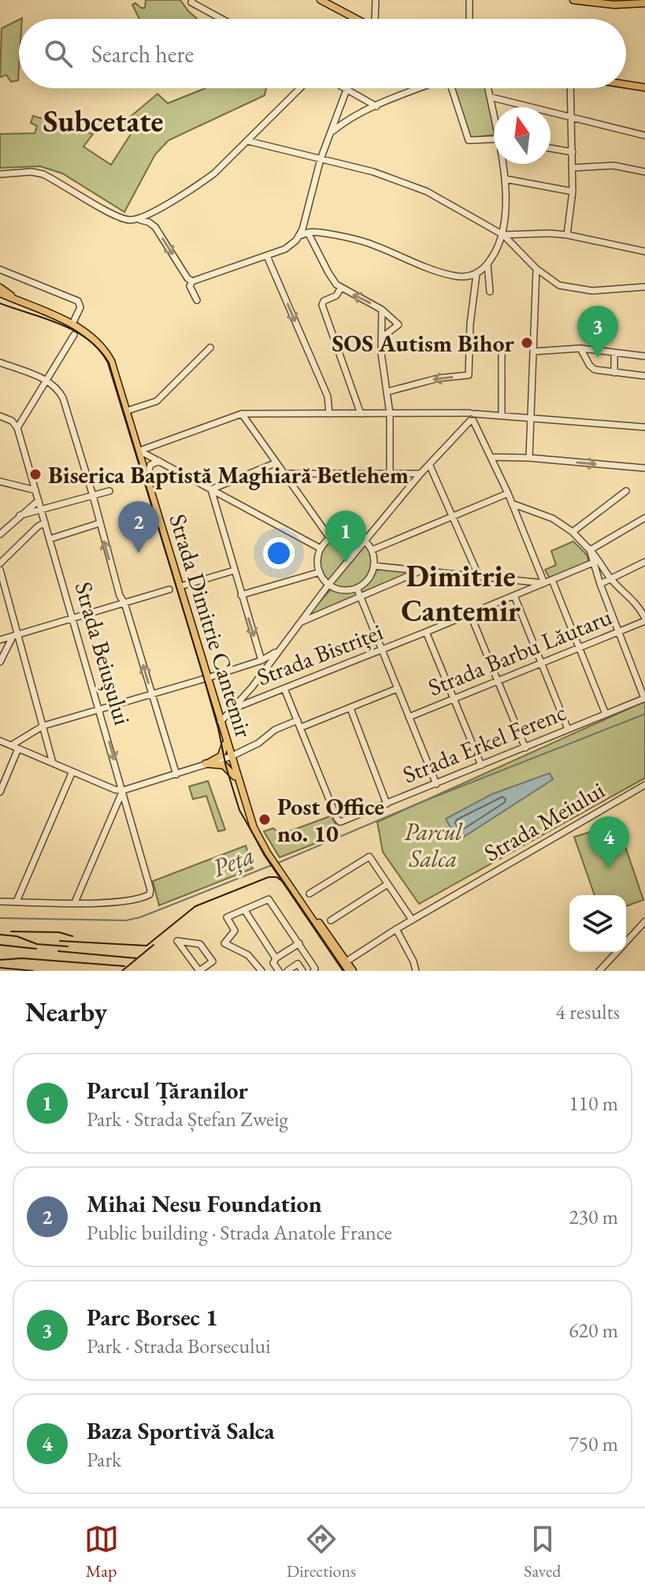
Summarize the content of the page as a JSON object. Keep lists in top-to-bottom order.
{
  "streets": {
    "main road": ["Strada Dimitrie Cantemir"],
    "street": [
      "Strada Barbu Lăutaru",
      "Strada Beiușului",
      "Strada Bistriței",
      "Strada Erkel Ferenc",
      "Strada Meiului"
    ]
  },
  "crossings": [
    ["Strada Dimitrie Cantemir", "Strada Meiului"]
  ],
  "districts": ["Subcetate", "Dimitrie Cantemir"],
  "water": ["Peța"],
  "parks": ["Parcul Salca"],
  "places": ["SOS Autism Bihor", "Biserica Baptistă Maghiară Betlehem", "Post Office no. 10"],
  "north": "top",
  "page": {
    "search": "Search here",
    "pins": [
      "3",
      "2",
      "1",
      "4"
    ],
    "heading": ["Nearby", "4 results"],
    "list": [
      {
        "mark": "1",
        "name": "Parcul Țăranilor",
        "note": "Park · Strada Ștefan Zweig",
        "value": "110 m"
      },
      {
        "mark": "2",
        "name": "Mihai Nesu Foundation",
        "note": "Public building · Strada Anatole France",
        "value": "230 m"
      },
      {
        "mark": "3",
        "name": "Parc Borsec 1",
        "note": "Park · Strada Borsecului",
        "value": "620 m"
      },
      {
        "mark": "4",
        "name": "Baza Sportivă Salca",
        "note": "Park",
        "value": "750 m"
      }
    ],
    "nav": ["Map", "Directions", "Saved"]
  }
}
